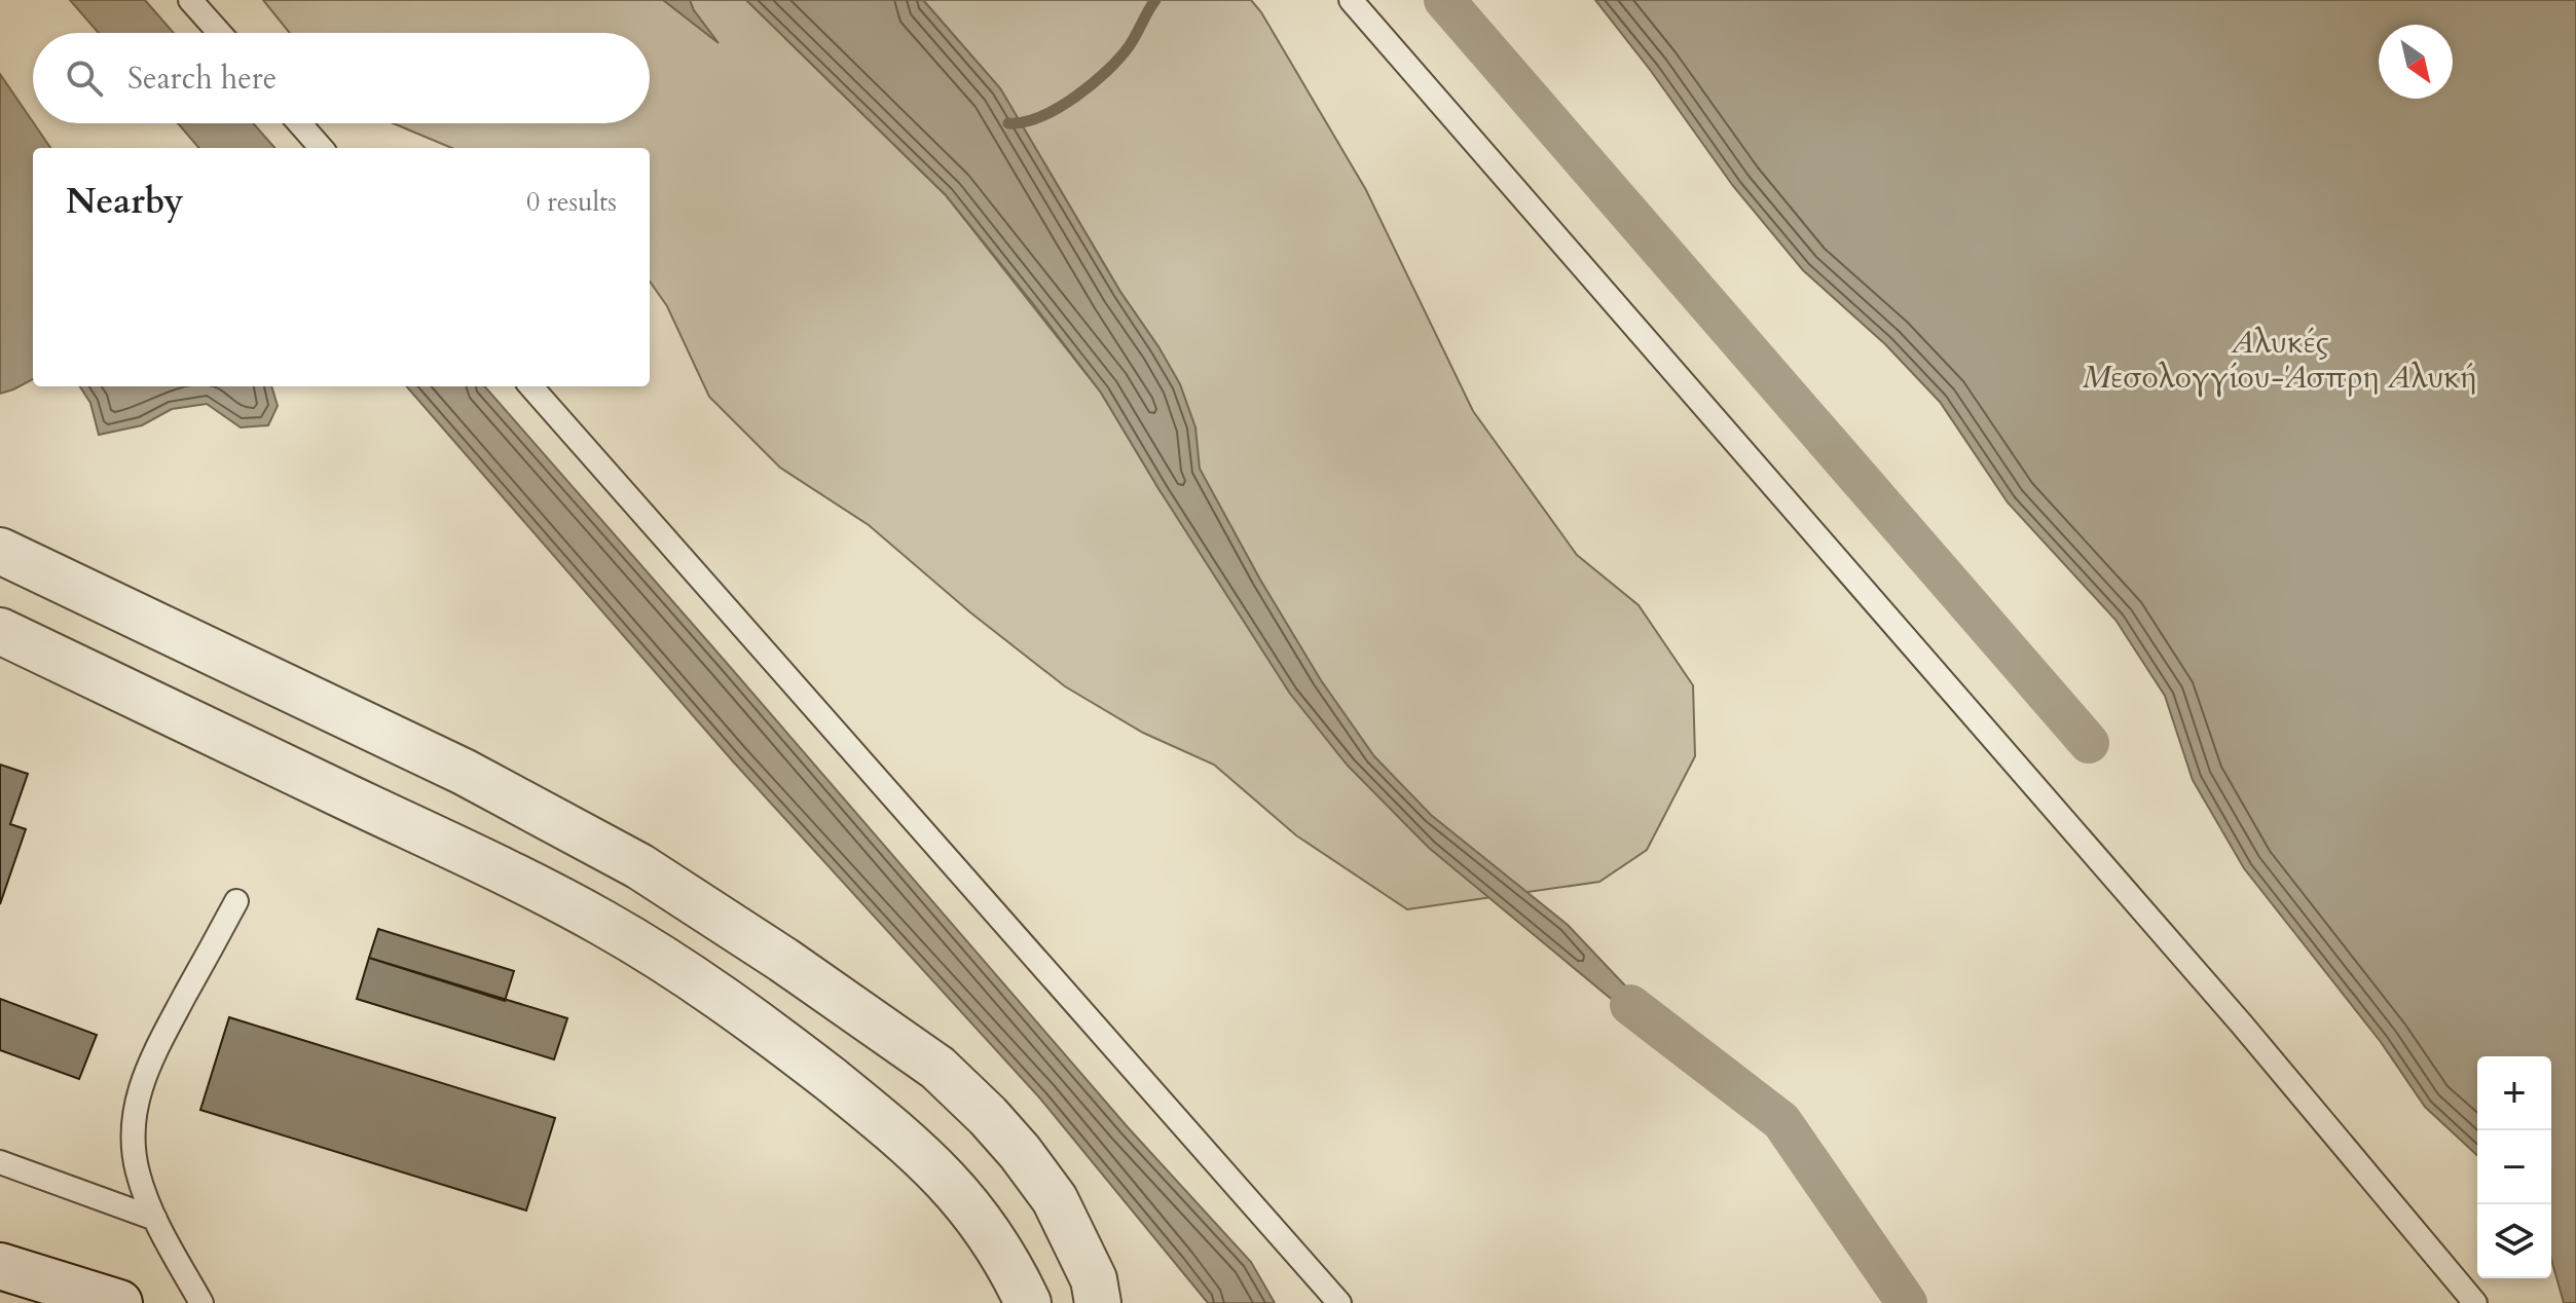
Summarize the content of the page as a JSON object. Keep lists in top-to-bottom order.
{
  "water": ["Αλυκές Μεσολογγίου-Άσπρη Αλυκή"],
  "north": "bottom right",
  "page": {
    "search": "Search here",
    "heading": ["Nearby", "0 results"],
    "map_buttons": ["+", "−"]
  }
}
